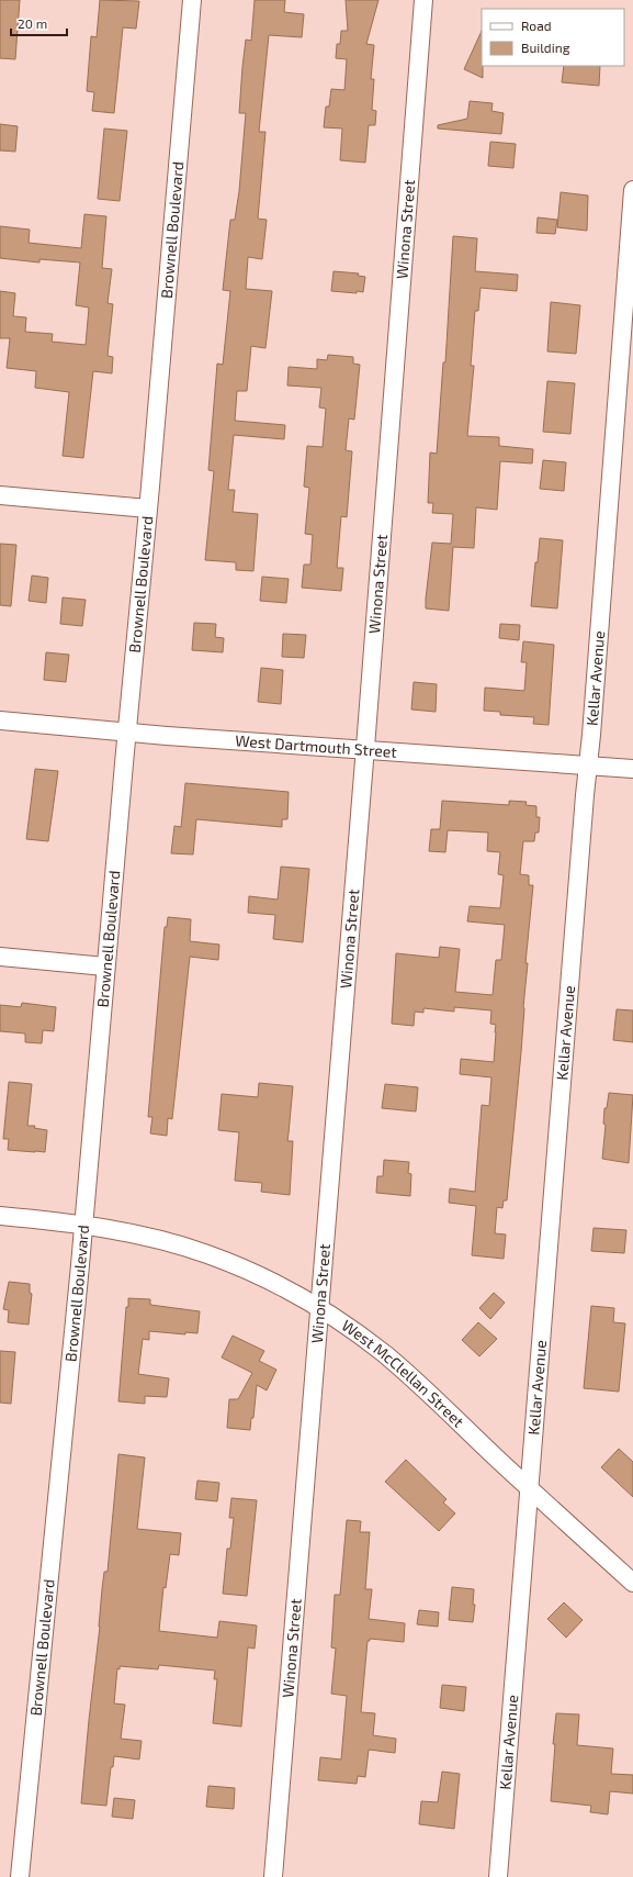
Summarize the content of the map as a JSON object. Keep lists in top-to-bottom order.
{
  "streets": {
    "street": [
      "Brownell Boulevard",
      "Winona Street",
      "Kellar Avenue",
      "West Dartmouth Street",
      "West McClellan Street"
    ]
  },
  "crossings": [
    ["Brownell Boulevard", "West Dartmouth Street"],
    ["Brownell Boulevard", "West McClellan Street"],
    ["Winona Street", "West Dartmouth Street"],
    ["Winona Street", "West McClellan Street"],
    ["Kellar Avenue", "West Dartmouth Street"],
    ["Kellar Avenue", "West McClellan Street"]
  ],
  "legend": ["Road", "Building"],
  "scale_bar": "20 m"
}
